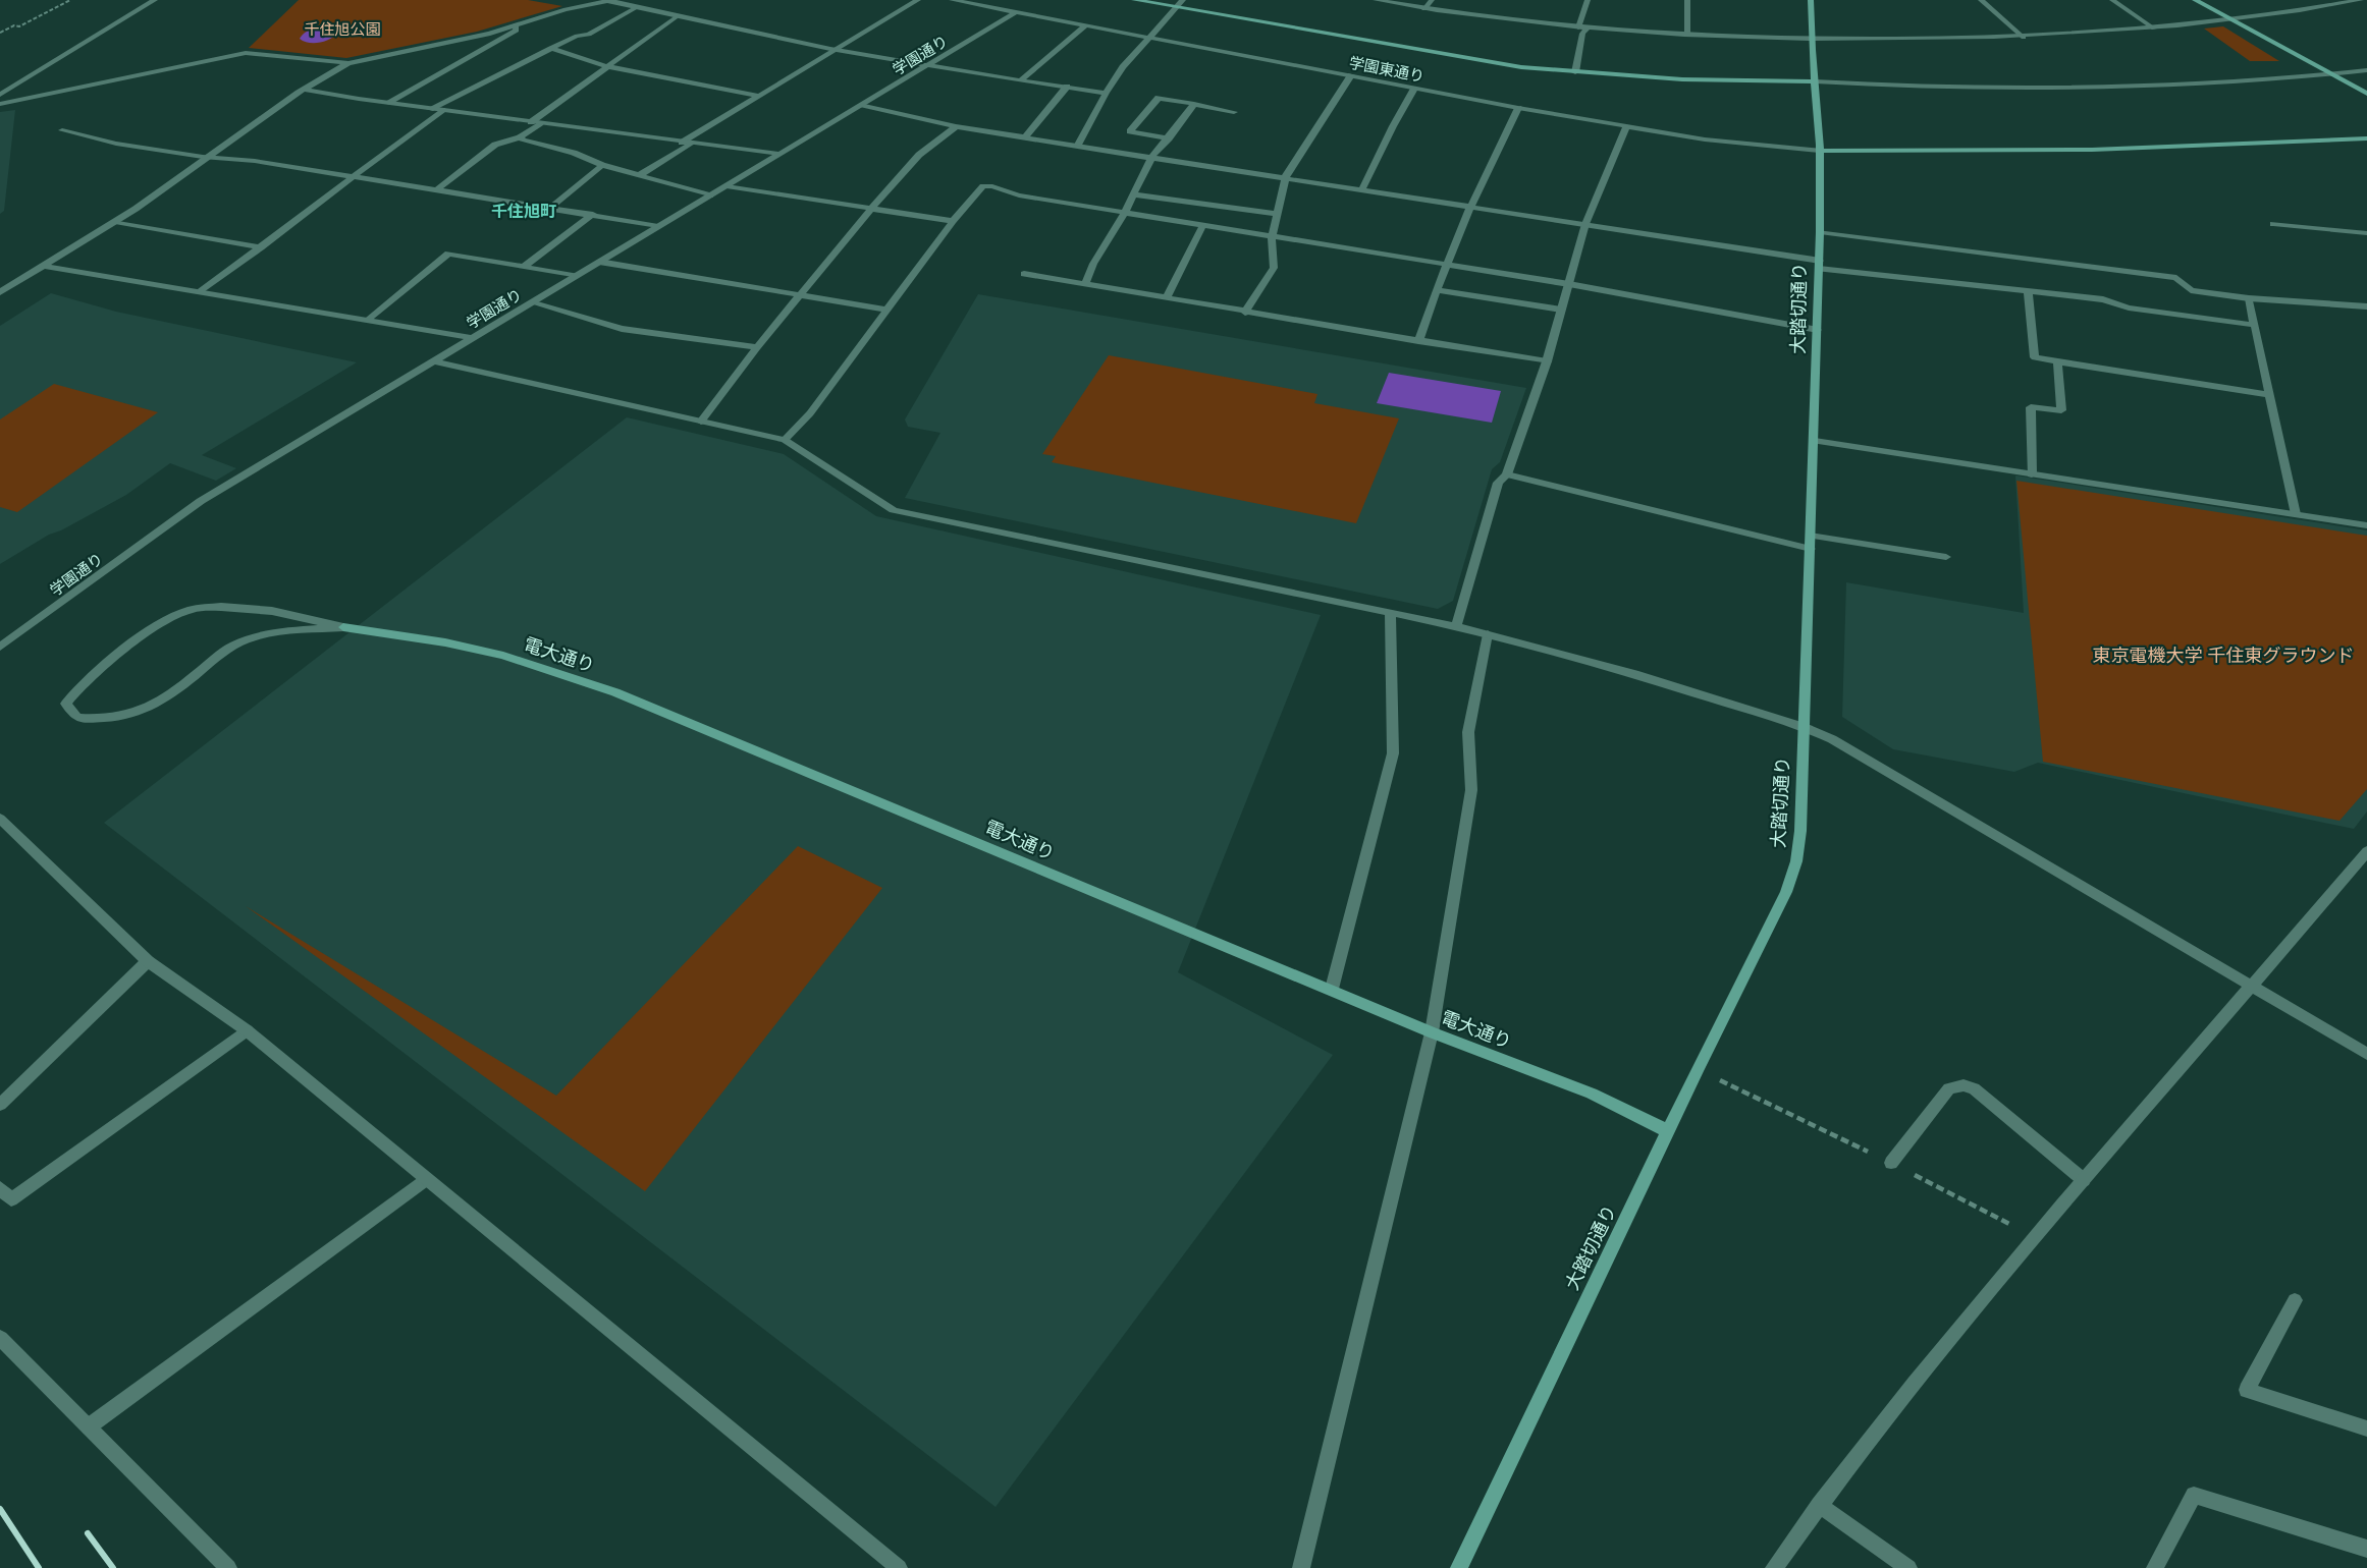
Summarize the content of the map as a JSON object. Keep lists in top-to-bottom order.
{
  "streets": {
    "street": [
      "学園通り",
      "学園東通り",
      "大踏切通り",
      "電大通り"
    ]
  },
  "crossings": [
    ["学園通り", "学園東通り"],
    ["学園東通り", "大踏切通り"],
    ["大踏切通り", "電大通り"]
  ],
  "districts": ["千住旭町"],
  "parks": ["千住旭公園", "東京電機大学 千住東グラウンド"]
}
